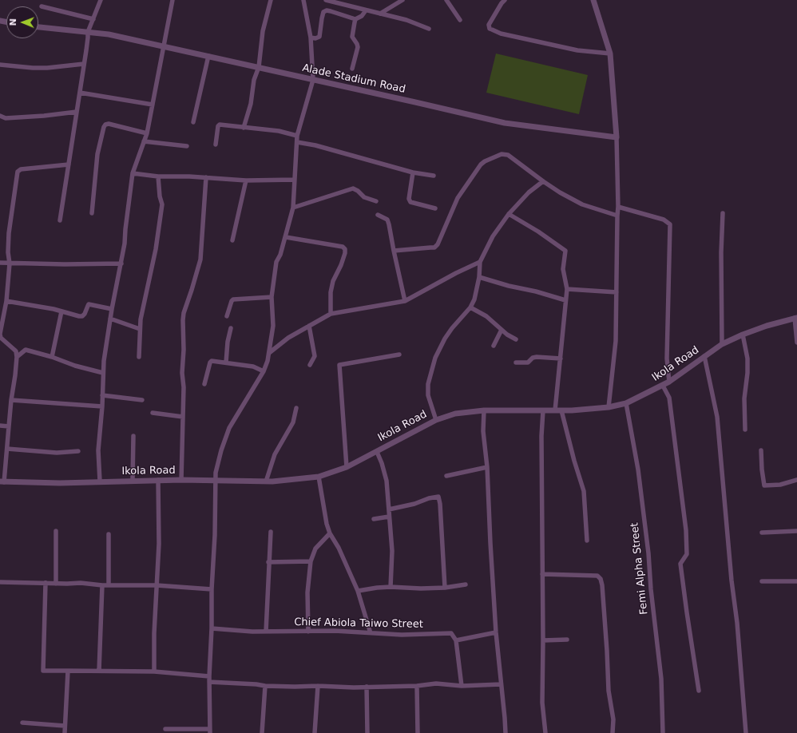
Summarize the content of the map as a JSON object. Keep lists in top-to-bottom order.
{
  "streets": {
    "street": [
      "Alade Stadium Road",
      "Ikola Road",
      "Femi Alpha Street",
      "Chief Abiola Taiwo Street"
    ]
  },
  "crossings": [
    ["Ikola Road", "Femi Alpha Street"]
  ],
  "north": "left"
}
